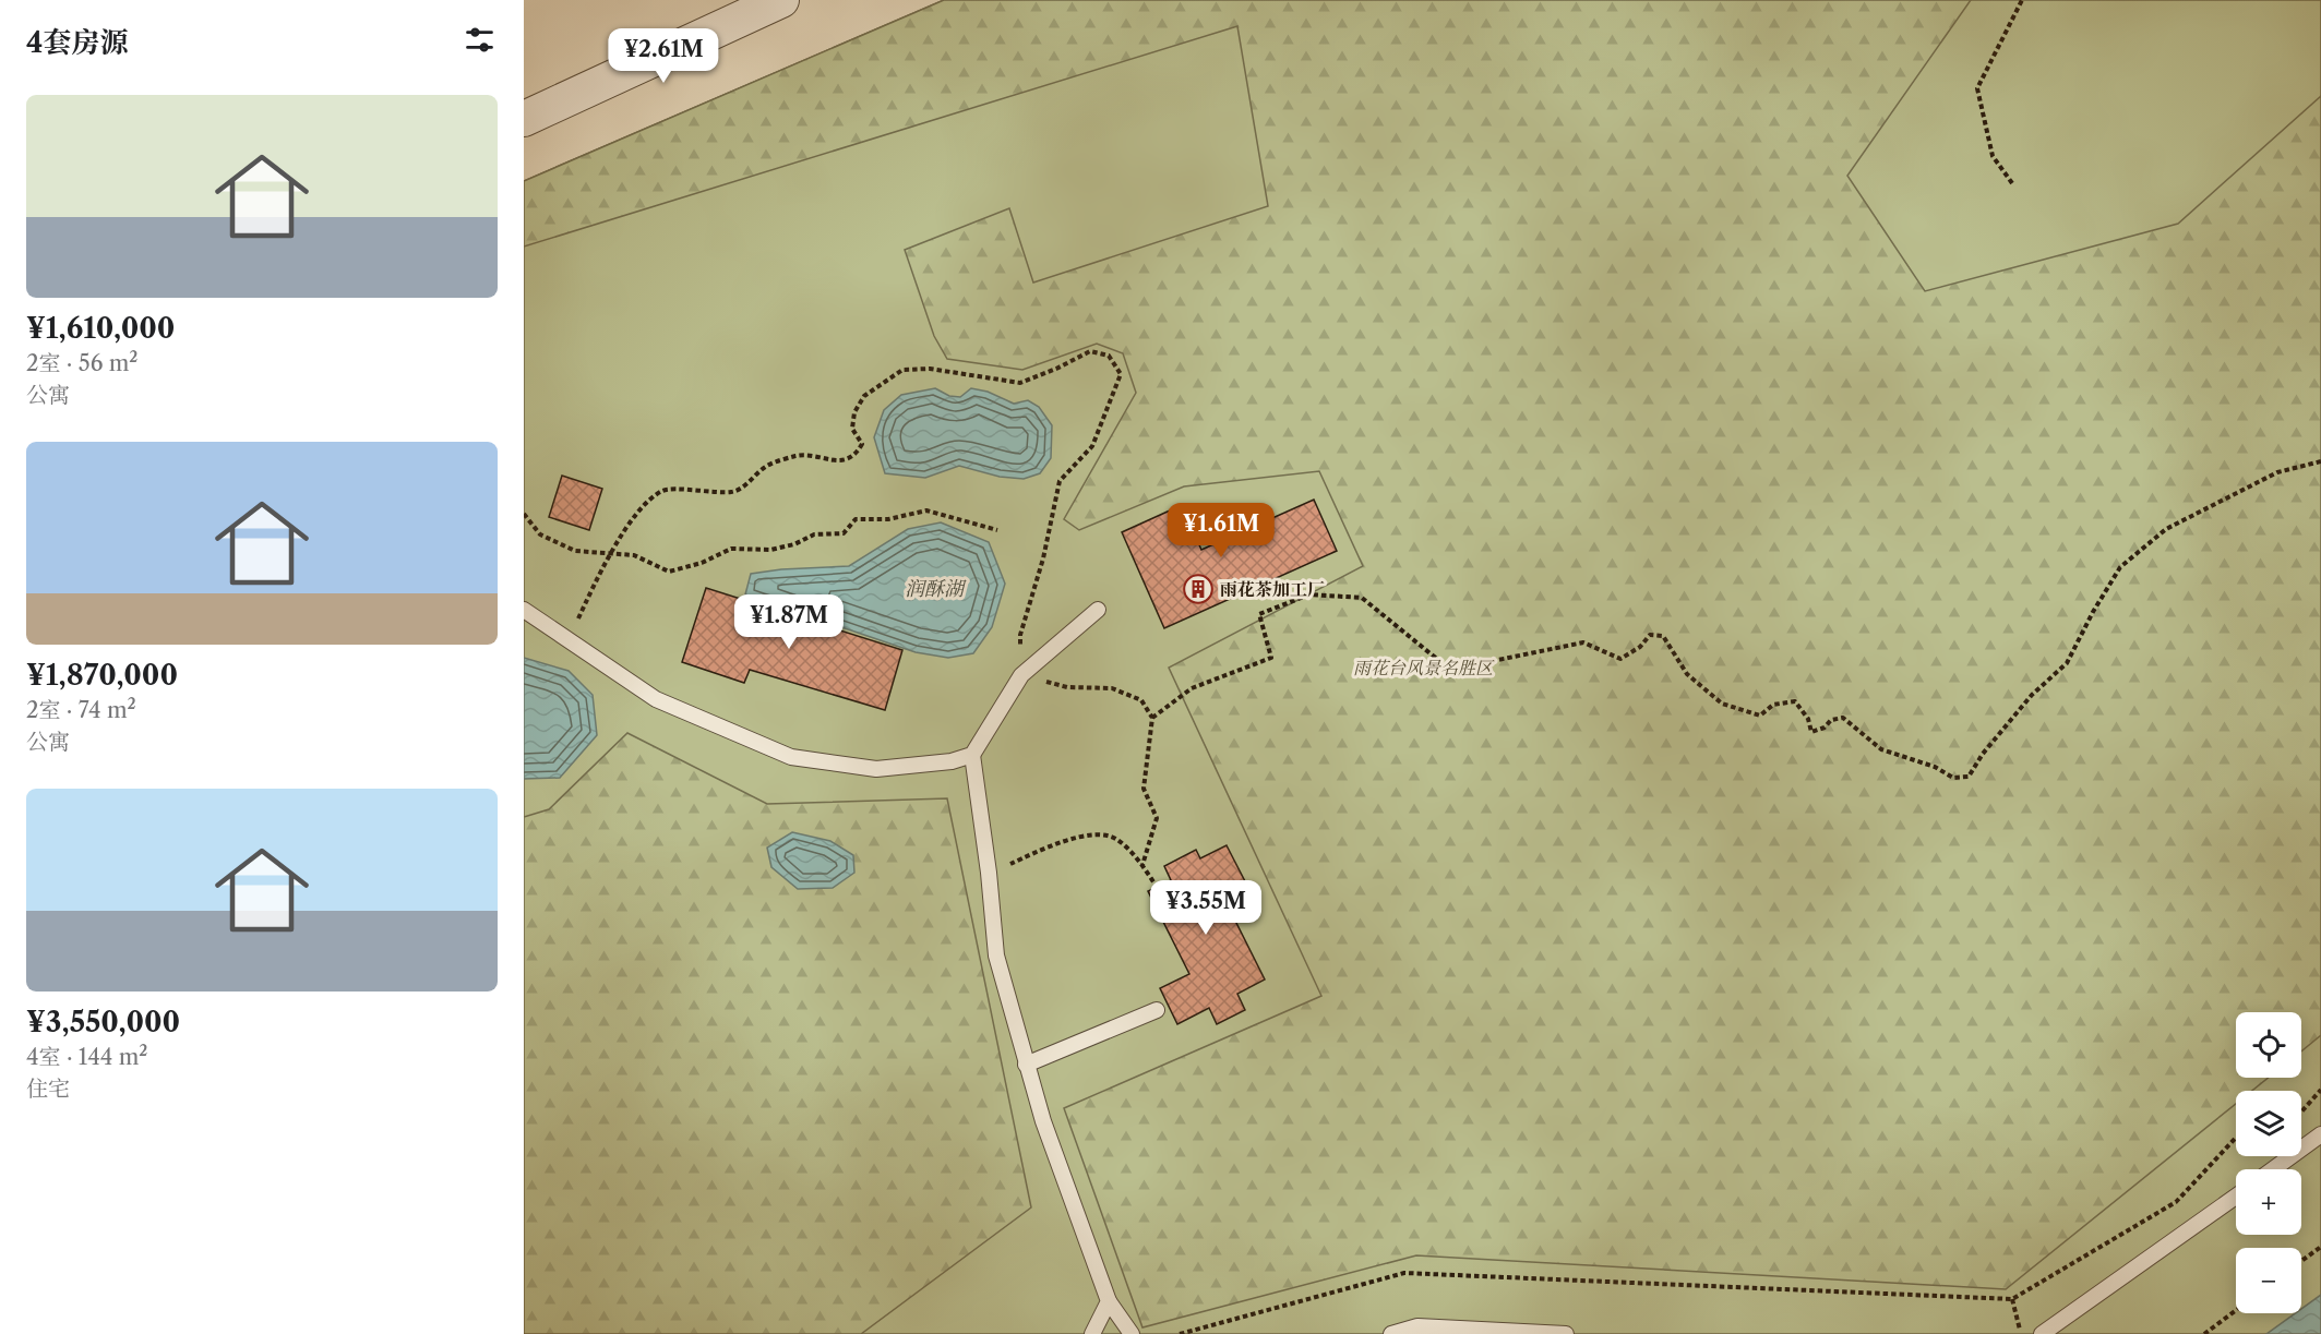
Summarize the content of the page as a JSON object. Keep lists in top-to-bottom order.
{
  "water": ["润酥湖"],
  "parks": ["雨花台风景名胜区"],
  "places": {
    "building": ["雨花茶加工厂"]
  },
  "page": {
    "heading": "4套房源",
    "price": [
      "¥2.61M",
      "¥1.61M",
      "¥1.87M",
      "¥3.55M"
    ],
    "list": [
      {
        "name": "¥1,610,000",
        "note": "2室 · 56 m² · 公寓"
      },
      {
        "name": "¥1,870,000",
        "note": "2室 · 74 m² · 公寓"
      },
      {
        "name": "¥3,550,000",
        "note": "4室 · 144 m² · 住宅"
      }
    ],
    "map_buttons": ["+", "−"]
  }
}
